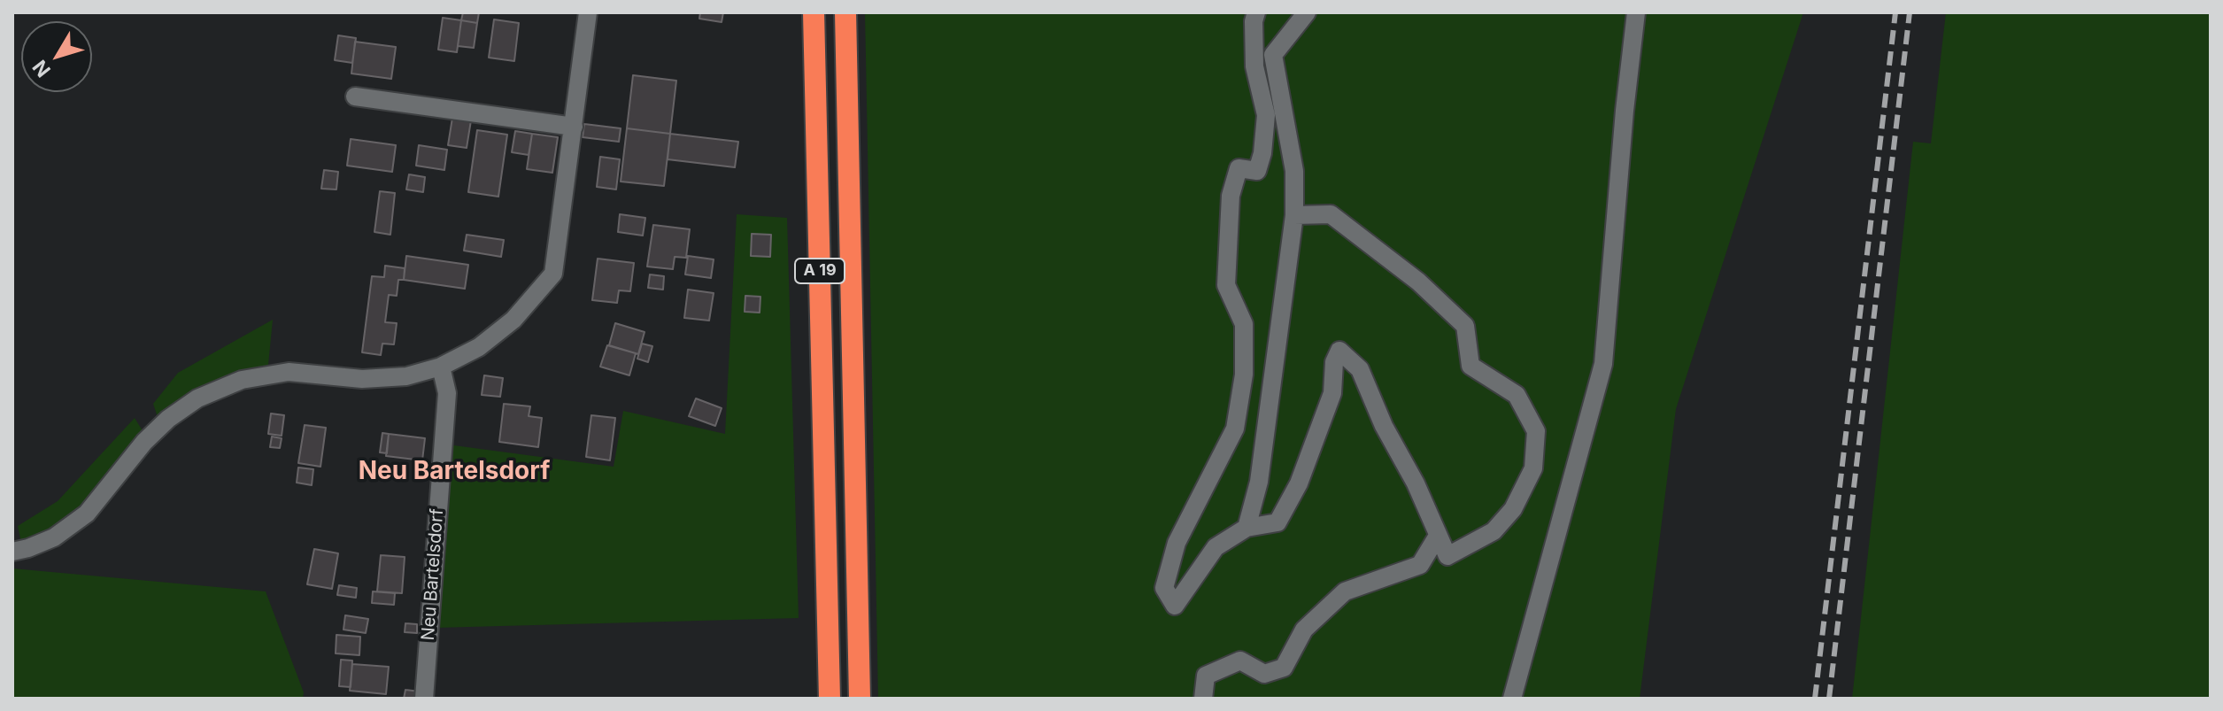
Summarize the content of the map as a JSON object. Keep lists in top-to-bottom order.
{
  "streets": {
    "highway": ["A 19"],
    "street": ["Neu Bartelsdorf"]
  },
  "districts": ["Neu Bartelsdorf"],
  "north": "bottom left"
}
